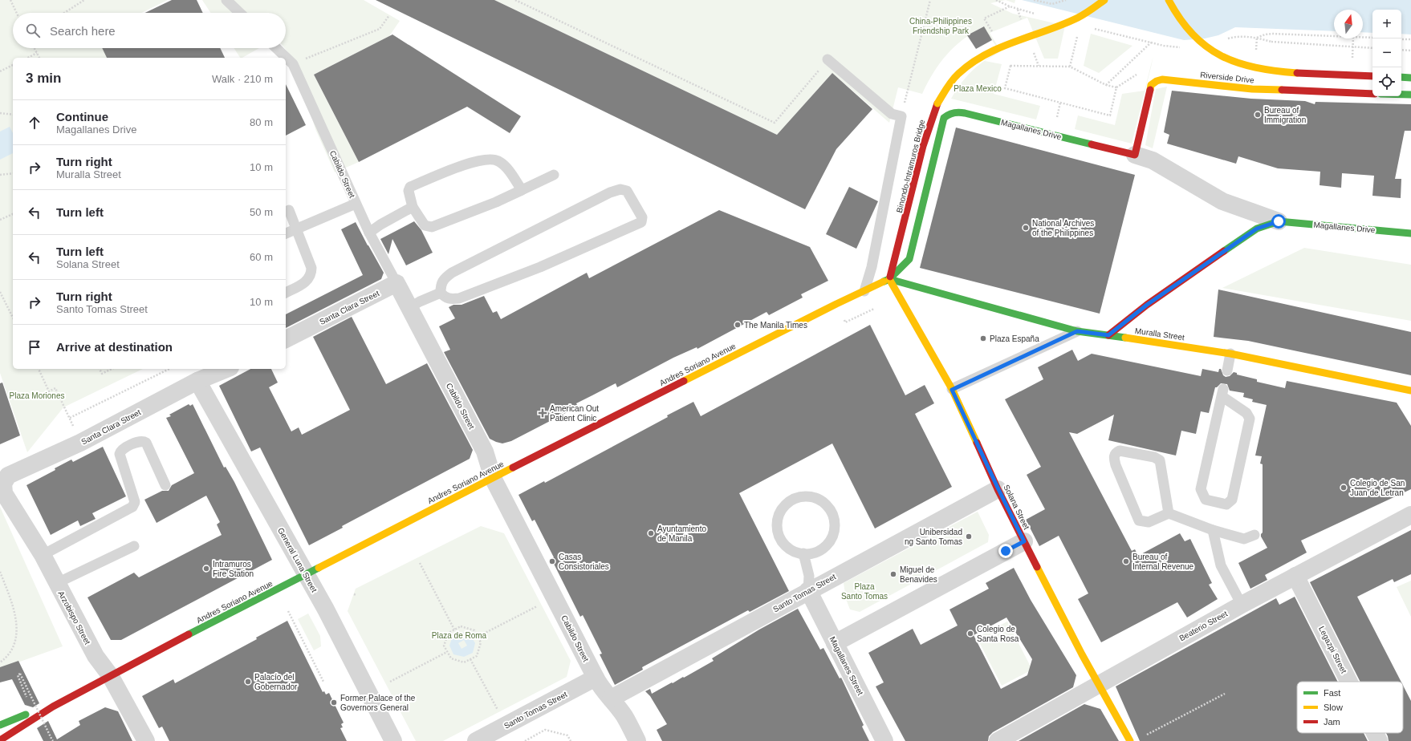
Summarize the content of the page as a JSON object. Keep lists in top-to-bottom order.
{
  "streets": {
    "street": [
      "Riverside Drive",
      "Magallanes Drive",
      "Binondo-Intramuros Bridge",
      "Cabildo Street",
      "Santa Clara Street",
      "Muralla Street",
      "Andres Soriano Avenue",
      "Solana Street",
      "General Luna Street",
      "Santo Tomas Street",
      "Arzobispo Street",
      "Beaterio Street",
      "Legazpi Street",
      "Magallanes Street"
    ]
  },
  "crossings": [
    ["Riverside Drive", "Magallanes Drive"],
    ["Magallanes Drive", "Binondo-Intramuros Bridge"],
    ["Magallanes Drive", "Muralla Street"],
    ["Magallanes Drive", "Andres Soriano Avenue"],
    ["Magallanes Drive", "Solana Street"],
    ["Binondo-Intramuros Bridge", "Muralla Street"],
    ["Binondo-Intramuros Bridge", "Andres Soriano Avenue"],
    ["Binondo-Intramuros Bridge", "Solana Street"],
    ["Cabildo Street", "Santa Clara Street"],
    ["Cabildo Street", "Andres Soriano Avenue"],
    ["Cabildo Street", "Santo Tomas Street"],
    ["Santa Clara Street", "General Luna Street"],
    ["Santa Clara Street", "Arzobispo Street"],
    ["Muralla Street", "Andres Soriano Avenue"],
    ["Muralla Street", "Solana Street"],
    ["Andres Soriano Avenue", "Solana Street"],
    ["Andres Soriano Avenue", "General Luna Street"],
    ["Andres Soriano Avenue", "Arzobispo Street"],
    ["Solana Street", "Santo Tomas Street"],
    ["Solana Street", "Beaterio Street"],
    ["Santo Tomas Street", "Magallanes Street"],
    ["Beaterio Street", "Legazpi Street"]
  ],
  "parks": [
    "China-Philippines Friendship Park",
    "Plaza Mexico",
    "Plaza Moriones",
    "Plaza Santo Tomas",
    "Plaza de Roma"
  ],
  "places": {
    "other": [
      "Bureau of Immigration",
      "National Archives of the Philippines",
      "The Manila Times",
      "Plaza España",
      "Colegio de San Juan de Letran",
      "Ayuntamiento de Manila",
      "Unibersidad ng Santo Tomas",
      "Casas Consistoriales",
      "Bureau of Internal Revenue",
      "Intramuros Fire Station",
      "Miguel de Benavides",
      "Colegio de Santa Rosa",
      "Palacío del Gobernador",
      "Former Palace of the Governors General"
    ],
    "health": ["American Out Patient Clinic"]
  },
  "legend": ["Fast", "Slow", "Jam"],
  "north": "top",
  "page": {
    "map_buttons": ["+", "−"],
    "search": "Search here",
    "heading": ["3 min", "Walk · 210 m"],
    "list": [
      ["Continue", "Magallanes Drive", "80 m"],
      ["Turn right", "Muralla Street", "10 m"],
      ["Turn left", "50 m"],
      ["Turn left", "Solana Street", "60 m"],
      ["Turn right", "Santo Tomas Street", "10 m"],
      "Arrive at destination"
    ]
  }
}
